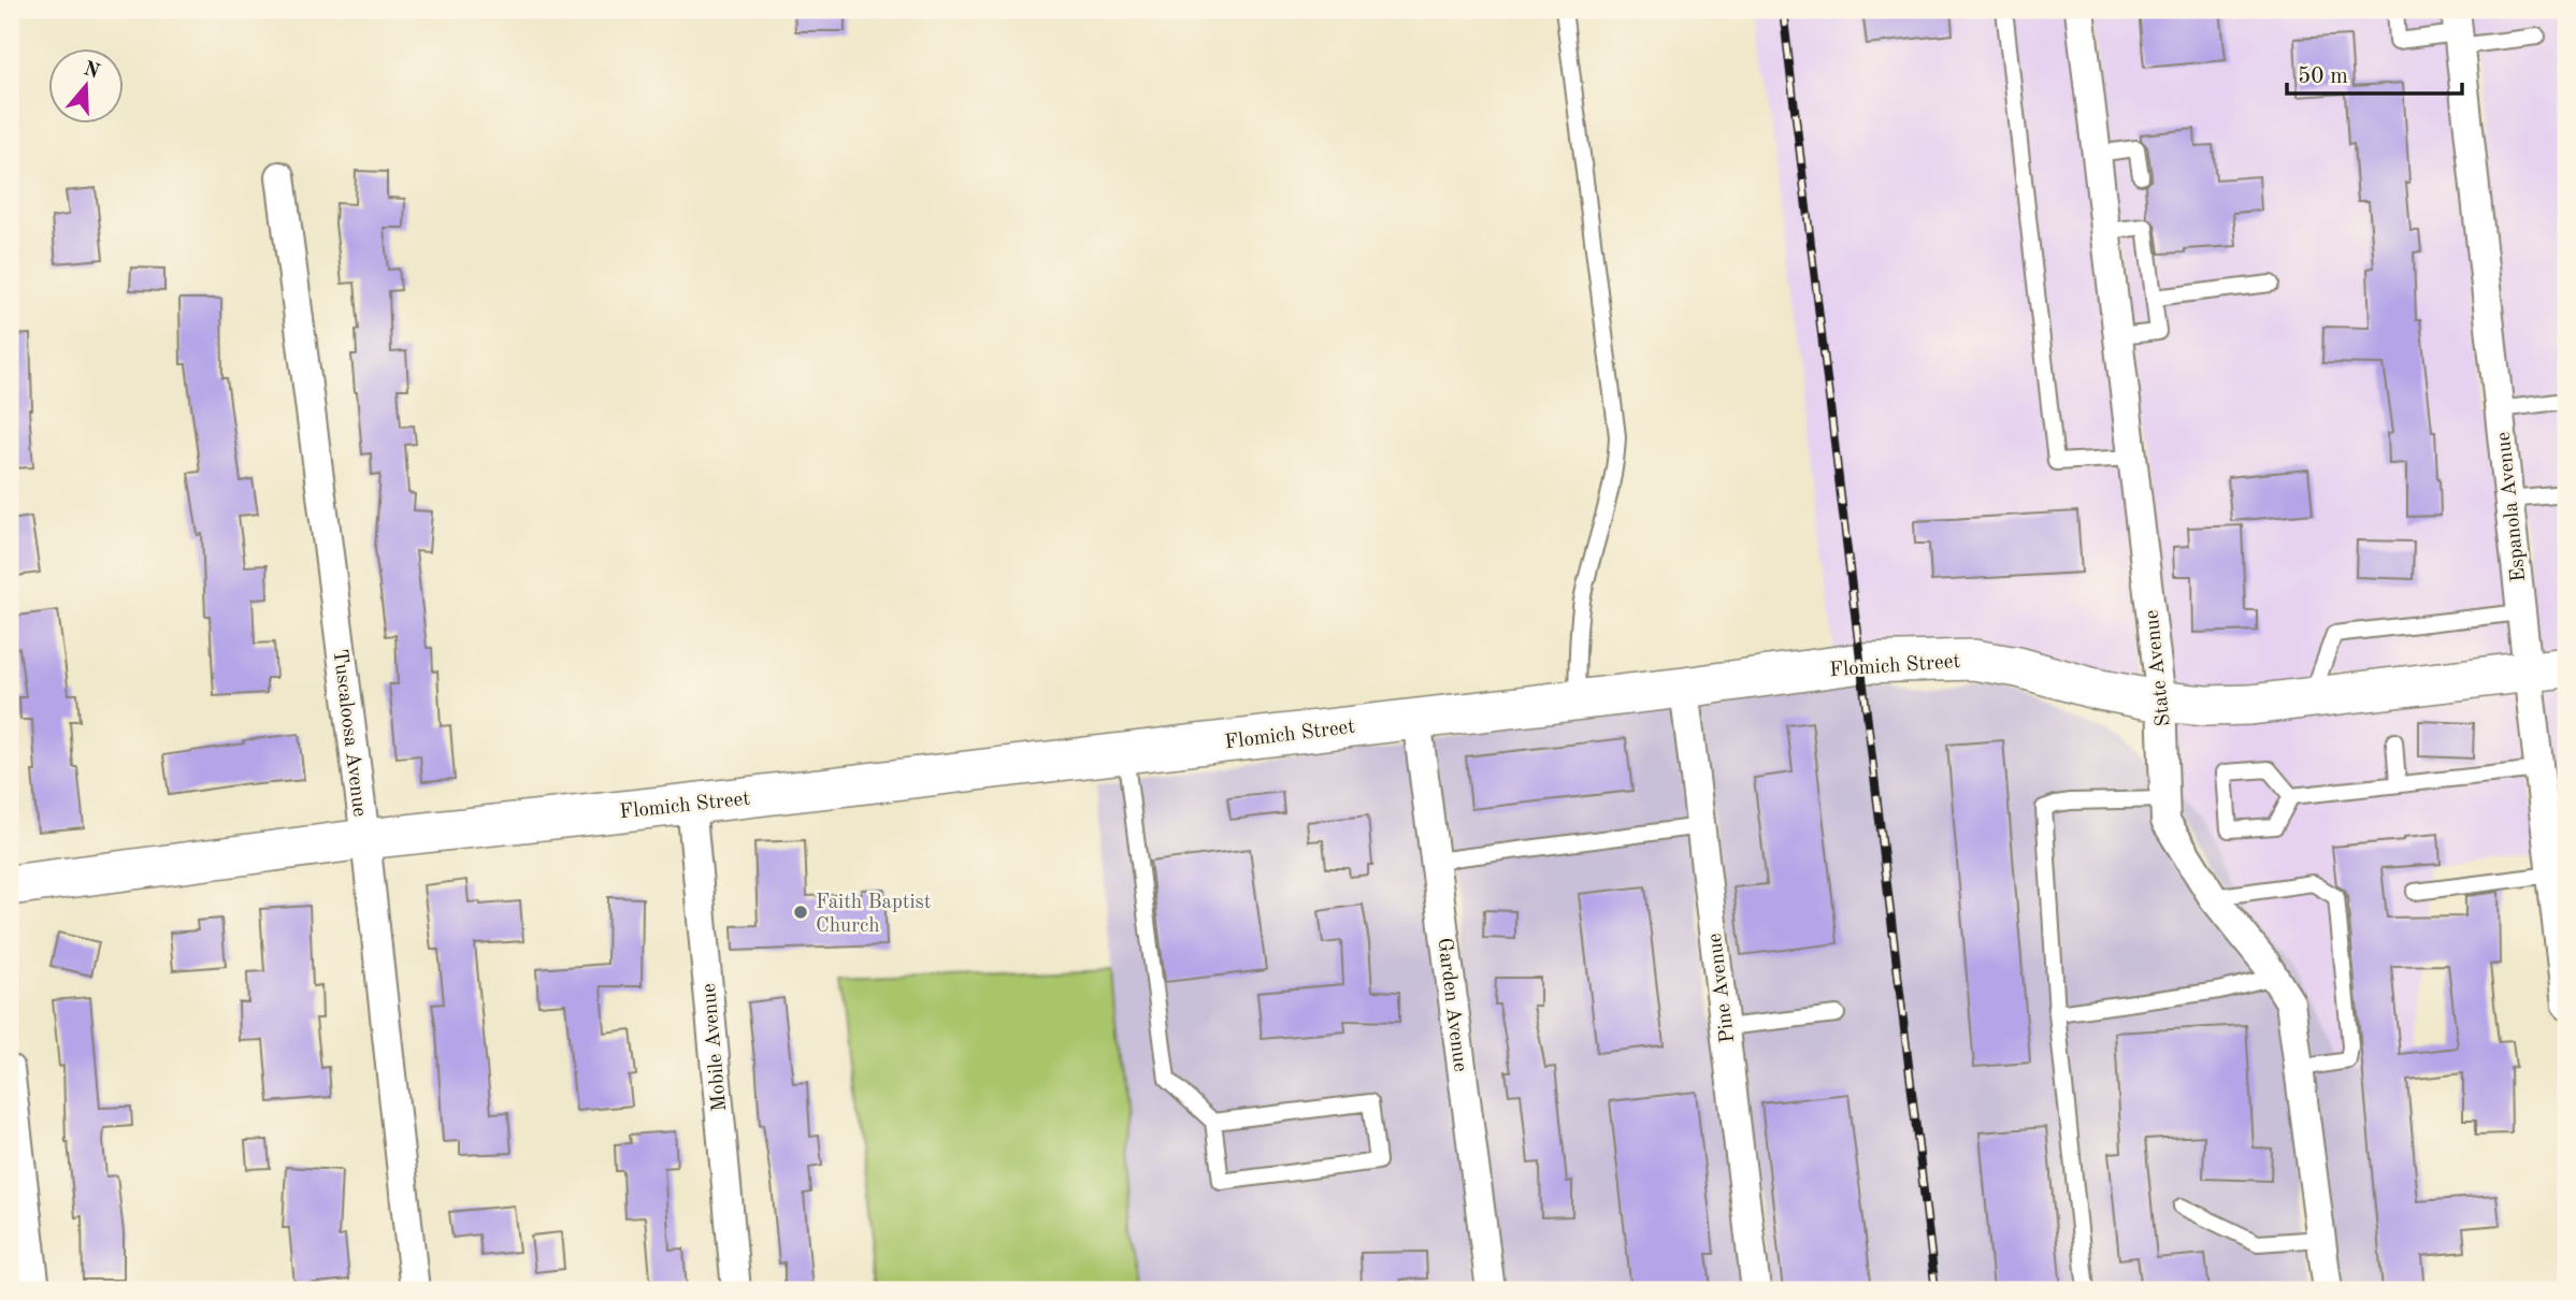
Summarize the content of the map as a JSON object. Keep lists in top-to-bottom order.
{
  "streets": {
    "street": [
      "Espanola Avenue",
      "Flomich Street",
      "State Avenue",
      "Tuscaloosa Avenue",
      "Pine Avenue",
      "Garden Avenue",
      "Mobile Avenue"
    ]
  },
  "crossings": [
    ["Espanola Avenue", "Flomich Street"],
    ["Flomich Street", "State Avenue"],
    ["Flomich Street", "Tuscaloosa Avenue"],
    ["Flomich Street", "Pine Avenue"],
    ["Flomich Street", "Garden Avenue"],
    ["Flomich Street", "Mobile Avenue"]
  ],
  "places": ["Faith Baptist Church"],
  "scale_bar": "50 m",
  "north": "top"
}
